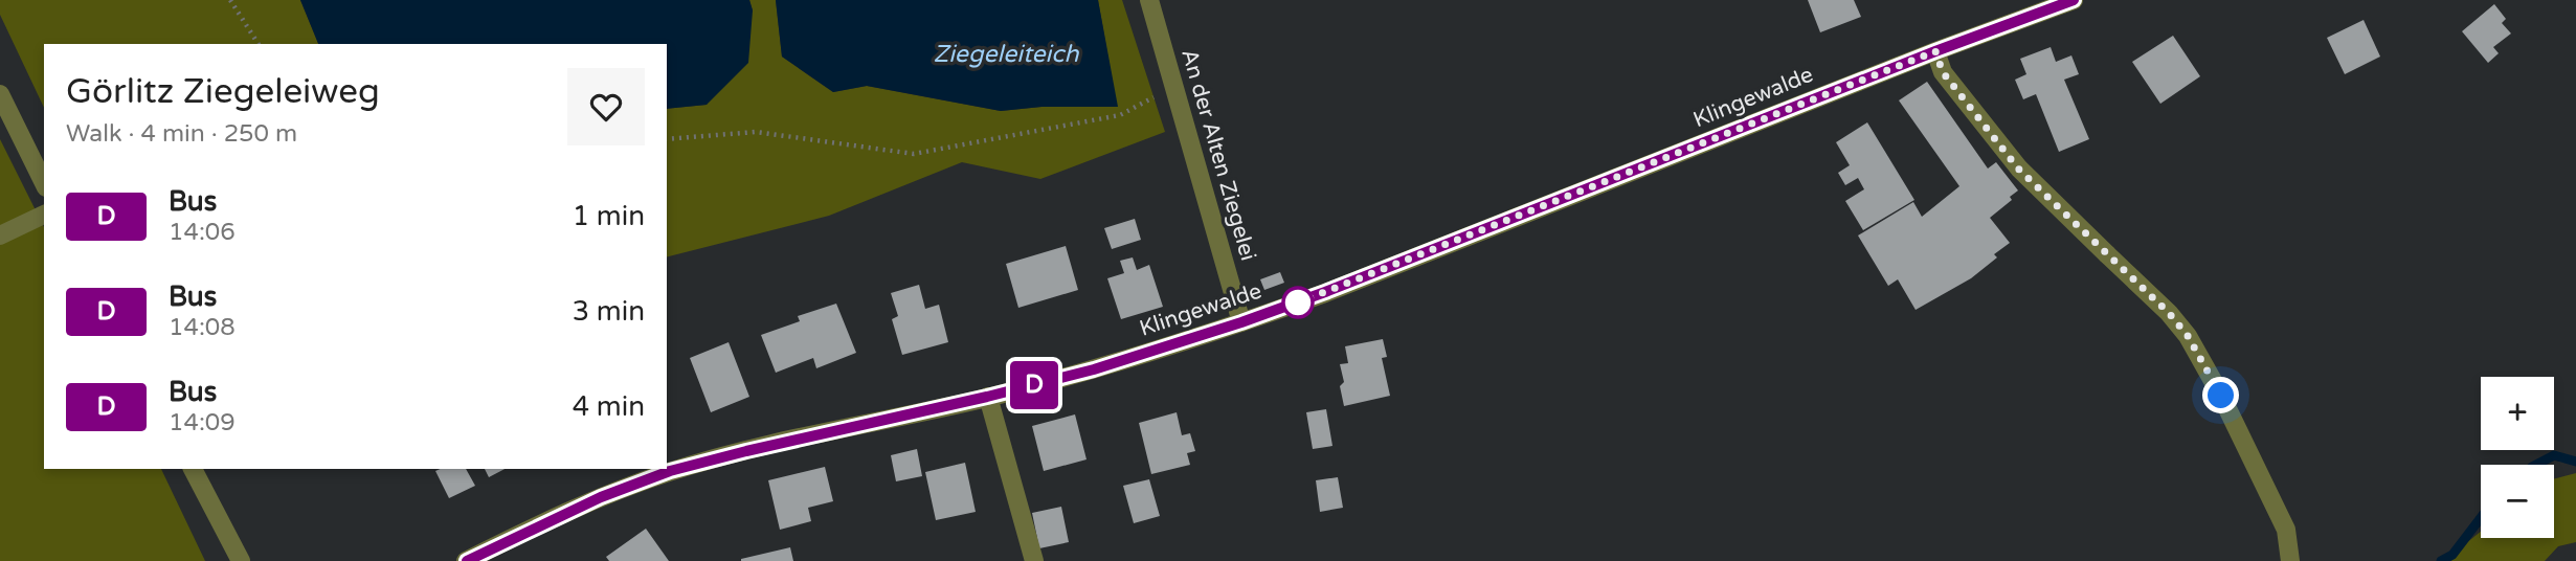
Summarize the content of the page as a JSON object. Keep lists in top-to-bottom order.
{
  "streets": {
    "street": ["Klingewalde", "An der Alten Ziegelei"]
  },
  "crossings": [
    ["Klingewalde", "An der Alten Ziegelei"]
  ],
  "water": ["Ziegeleiteich"],
  "lines": ["bus line D"],
  "page": {
    "on_map": "D",
    "heading": ["Görlitz Ziegeleiweg", "Walk · 4 min · 250 m"],
    "list": [
      {
        "mark": "D",
        "name": "Bus",
        "note": "14:06",
        "value": "1 min"
      },
      {
        "mark": "D",
        "name": "Bus",
        "note": "14:08",
        "value": "3 min"
      },
      {
        "mark": "D",
        "name": "Bus",
        "note": "14:09",
        "value": "4 min"
      }
    ],
    "map_buttons": ["+", "−"]
  }
}
